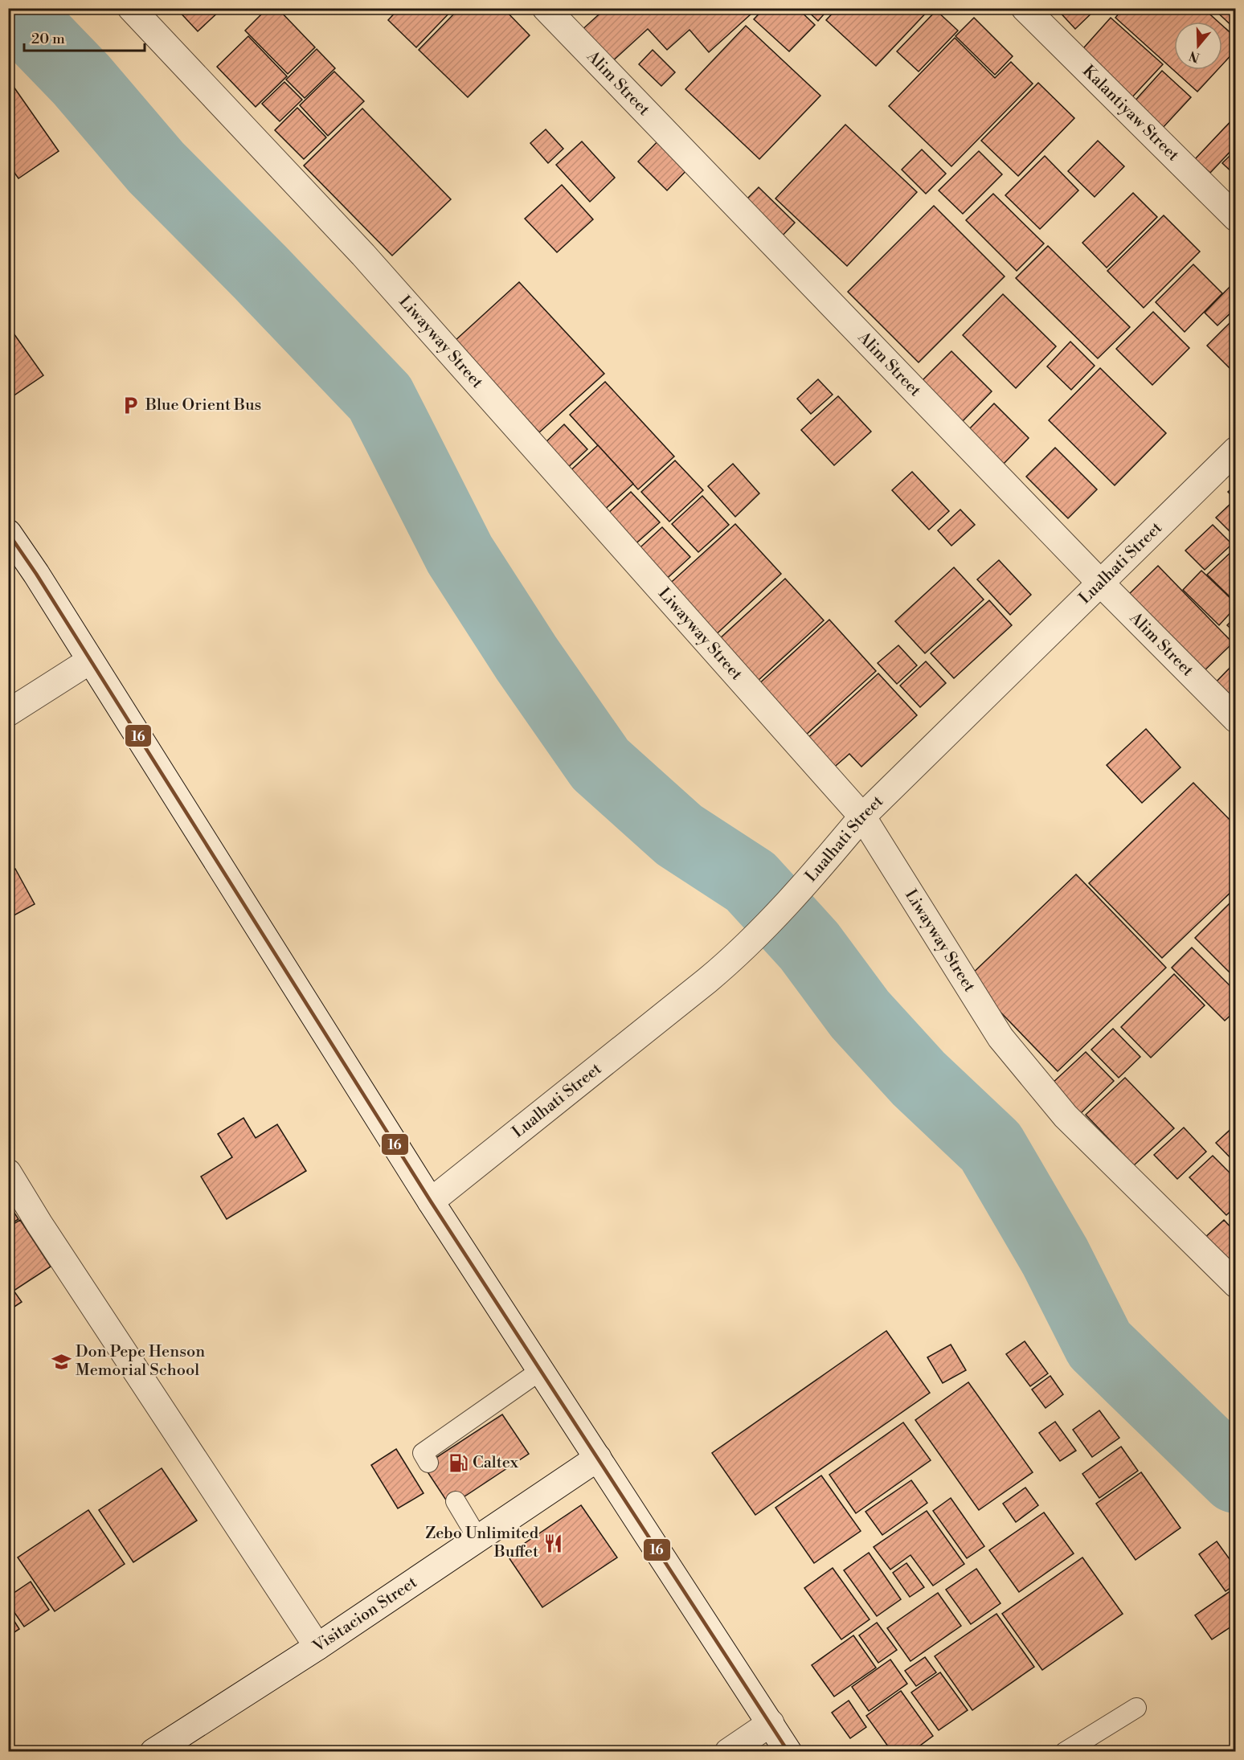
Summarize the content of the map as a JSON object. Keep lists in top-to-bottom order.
{
  "streets": {
    "street": [
      "Alim Street",
      "Kalantiyaw Street",
      "Liwayway Street",
      "Lualhati Street",
      "Visitacion Street"
    ]
  },
  "crossings": [
    ["Alim Street", "Lualhati Street"],
    ["Liwayway Street", "Lualhati Street"]
  ],
  "places": {
    "parking": ["Blue Orient Bus"],
    "school or university": ["Don Pepe Henson Memorial School"],
    "fuel station": ["Caltex"],
    "restaurant": ["Zebo Unlimited Buffet"]
  },
  "lines": ["transit line 16"],
  "scale_bar": "20 m",
  "north": "bottom"
}
